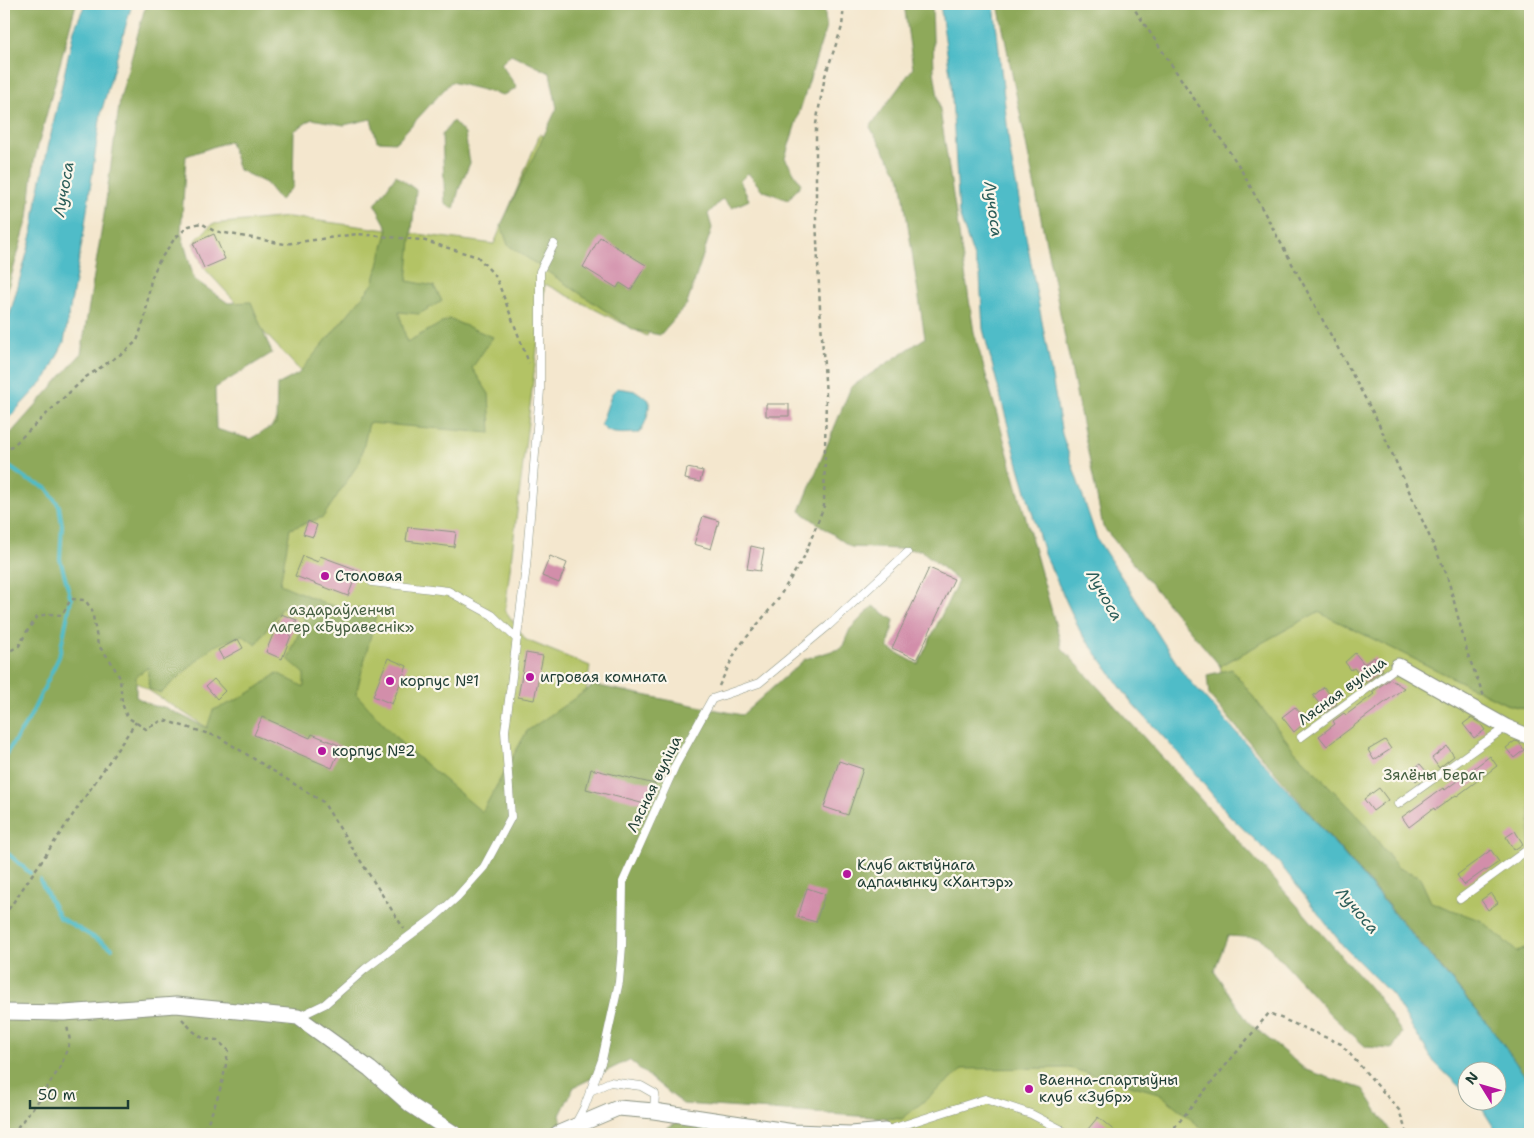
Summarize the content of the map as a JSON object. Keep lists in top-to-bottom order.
{
  "streets": {
    "lane": ["Лясная вуліца"]
  },
  "water": ["Лучоса"],
  "parks": ["аздараўленчы лагер «Буравеснік»", "Зялёны Бераг"],
  "places": [
    "Столовая",
    "игровая комната",
    "корпус №1",
    "корпус №2",
    "Клуб актыўнага адпачынку «Хантэр»",
    "Ваенна-спартыўны клуб «Зубр»"
  ],
  "scale_bar": "50 m",
  "north": "top left"
}
